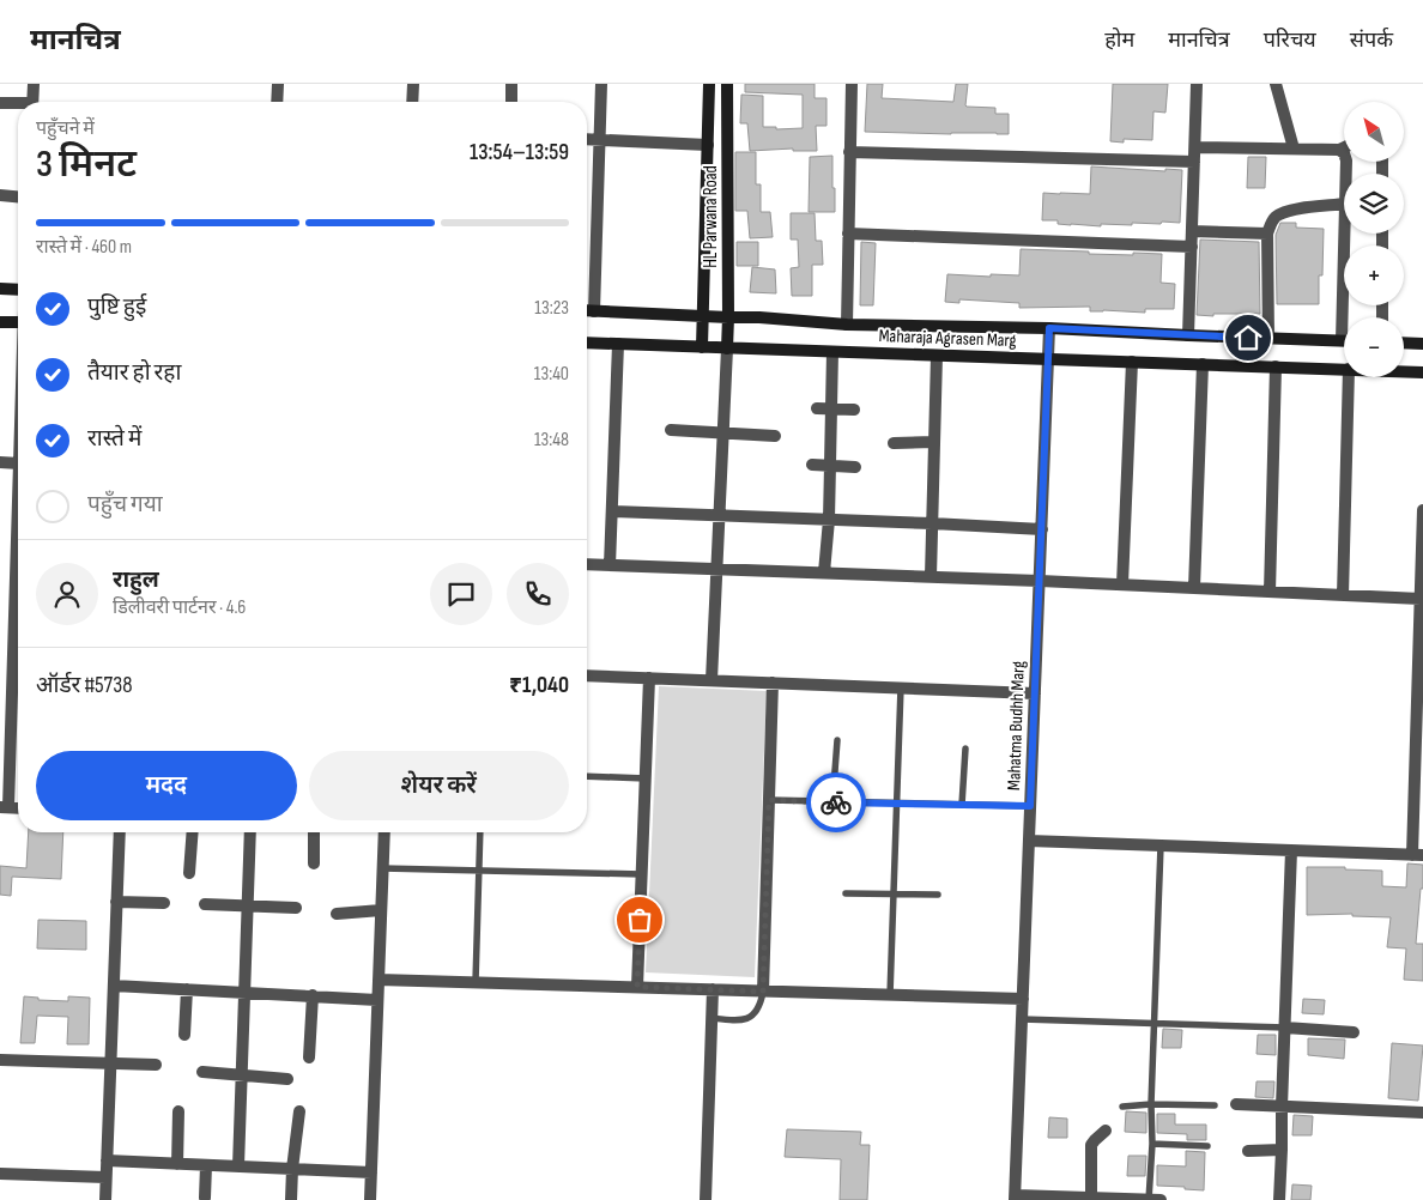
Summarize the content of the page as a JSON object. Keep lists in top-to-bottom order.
{
  "streets": {
    "street": ["HL Parwana Road", "Maharaja Agrasen Marg", "Mahatma Budhh Marg"]
  },
  "crossings": [
    ["HL Parwana Road", "Maharaja Agrasen Marg"],
    ["Maharaja Agrasen Marg", "Mahatma Budhh Marg"]
  ],
  "north": "top left",
  "page": {
    "header": "मानचित्र",
    "nav": [
      "होम",
      "मानचित्र",
      "परिचय",
      "संपर्क"
    ],
    "map_buttons": ["+", "−"],
    "heading": ["3 मिनट", "पहुँचने में", "13:54–13:59"],
    "panel": [
      "राहुल",
      "डिलीवरी पार्टनर · 4.6",
      "ऑर्डर #5738",
      "₹1,040"
    ],
    "bar": "रास्ते में · 460 m",
    "list": [
      ["पुष्टि हुई", "13:23"],
      ["तैयार हो रहा", "13:40"],
      ["रास्ते में", "13:48"],
      "पहुँच गया"
    ],
    "buttons": ["मदद", "शेयर करें"]
  }
}
